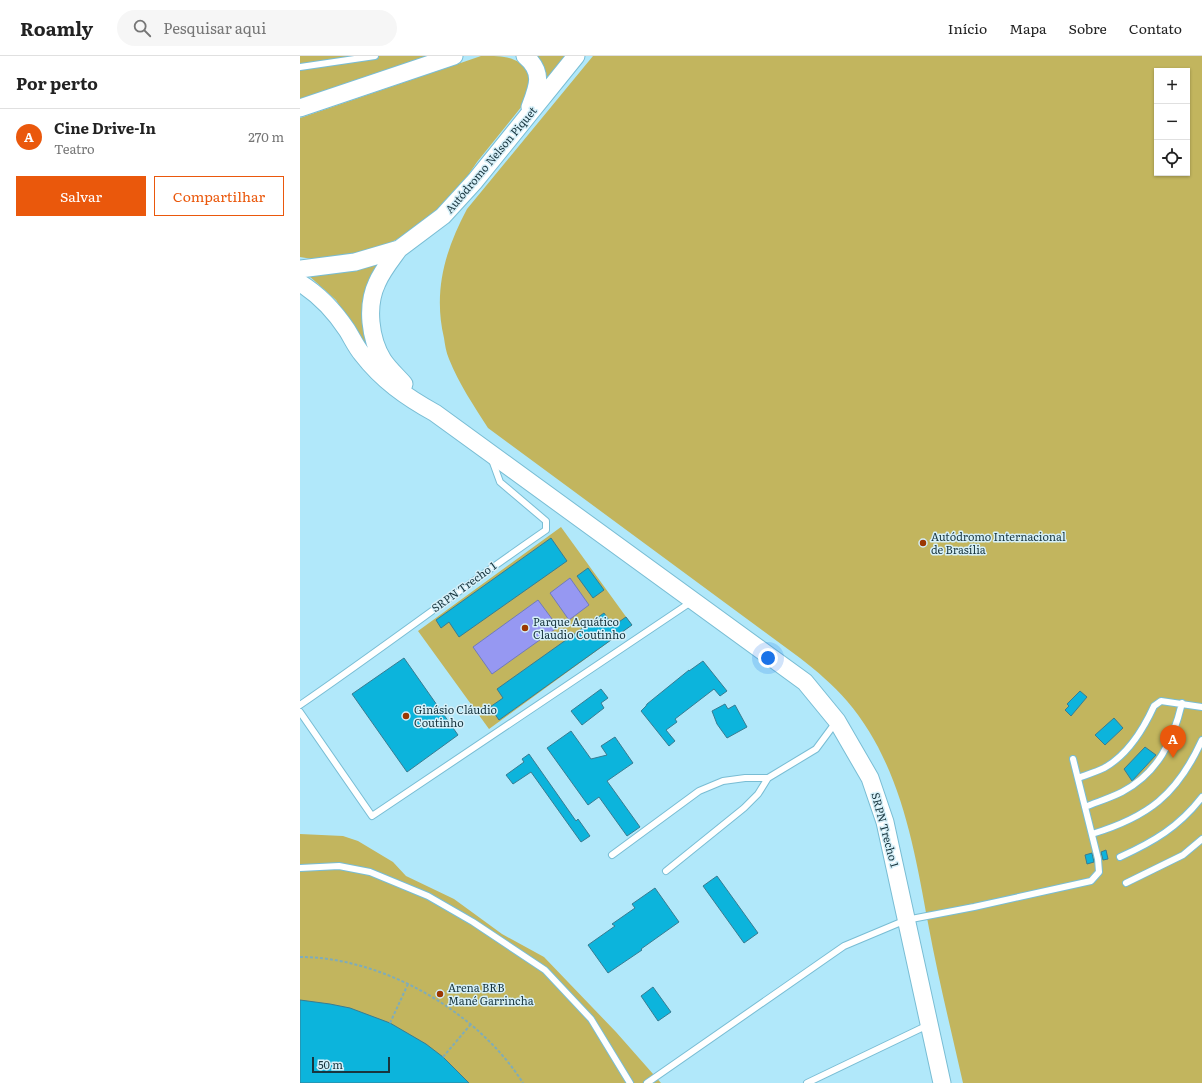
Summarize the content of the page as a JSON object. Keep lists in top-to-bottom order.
{
  "streets": {
    "main road": ["Autódromo Nelson Piquet", "SRPN Trecho 1"]
  },
  "crossings": [
    ["Autódromo Nelson Piquet", "SRPN Trecho 1"]
  ],
  "places": [
    "Autódromo Internacional de Brasília",
    "Parque Aquático Claudio Coutinho",
    "Ginásio Cláudio Coutinho",
    "Arena BRB Mané Garrincha"
  ],
  "scale_bar": "50 m",
  "page": {
    "header": "Roamly",
    "search": "Pesquisar aqui",
    "nav": [
      "Início",
      "Mapa",
      "Sobre",
      "Contato"
    ],
    "heading": "Por perto",
    "map_buttons": ["+", "−"],
    "list": [
      {
        "mark": "A",
        "name": "Cine Drive-In",
        "note": "Teatro",
        "value": "270 m"
      }
    ],
    "buttons": ["Salvar", "Compartilhar"],
    "pins": "A",
    "scale": "50 m"
  }
}
